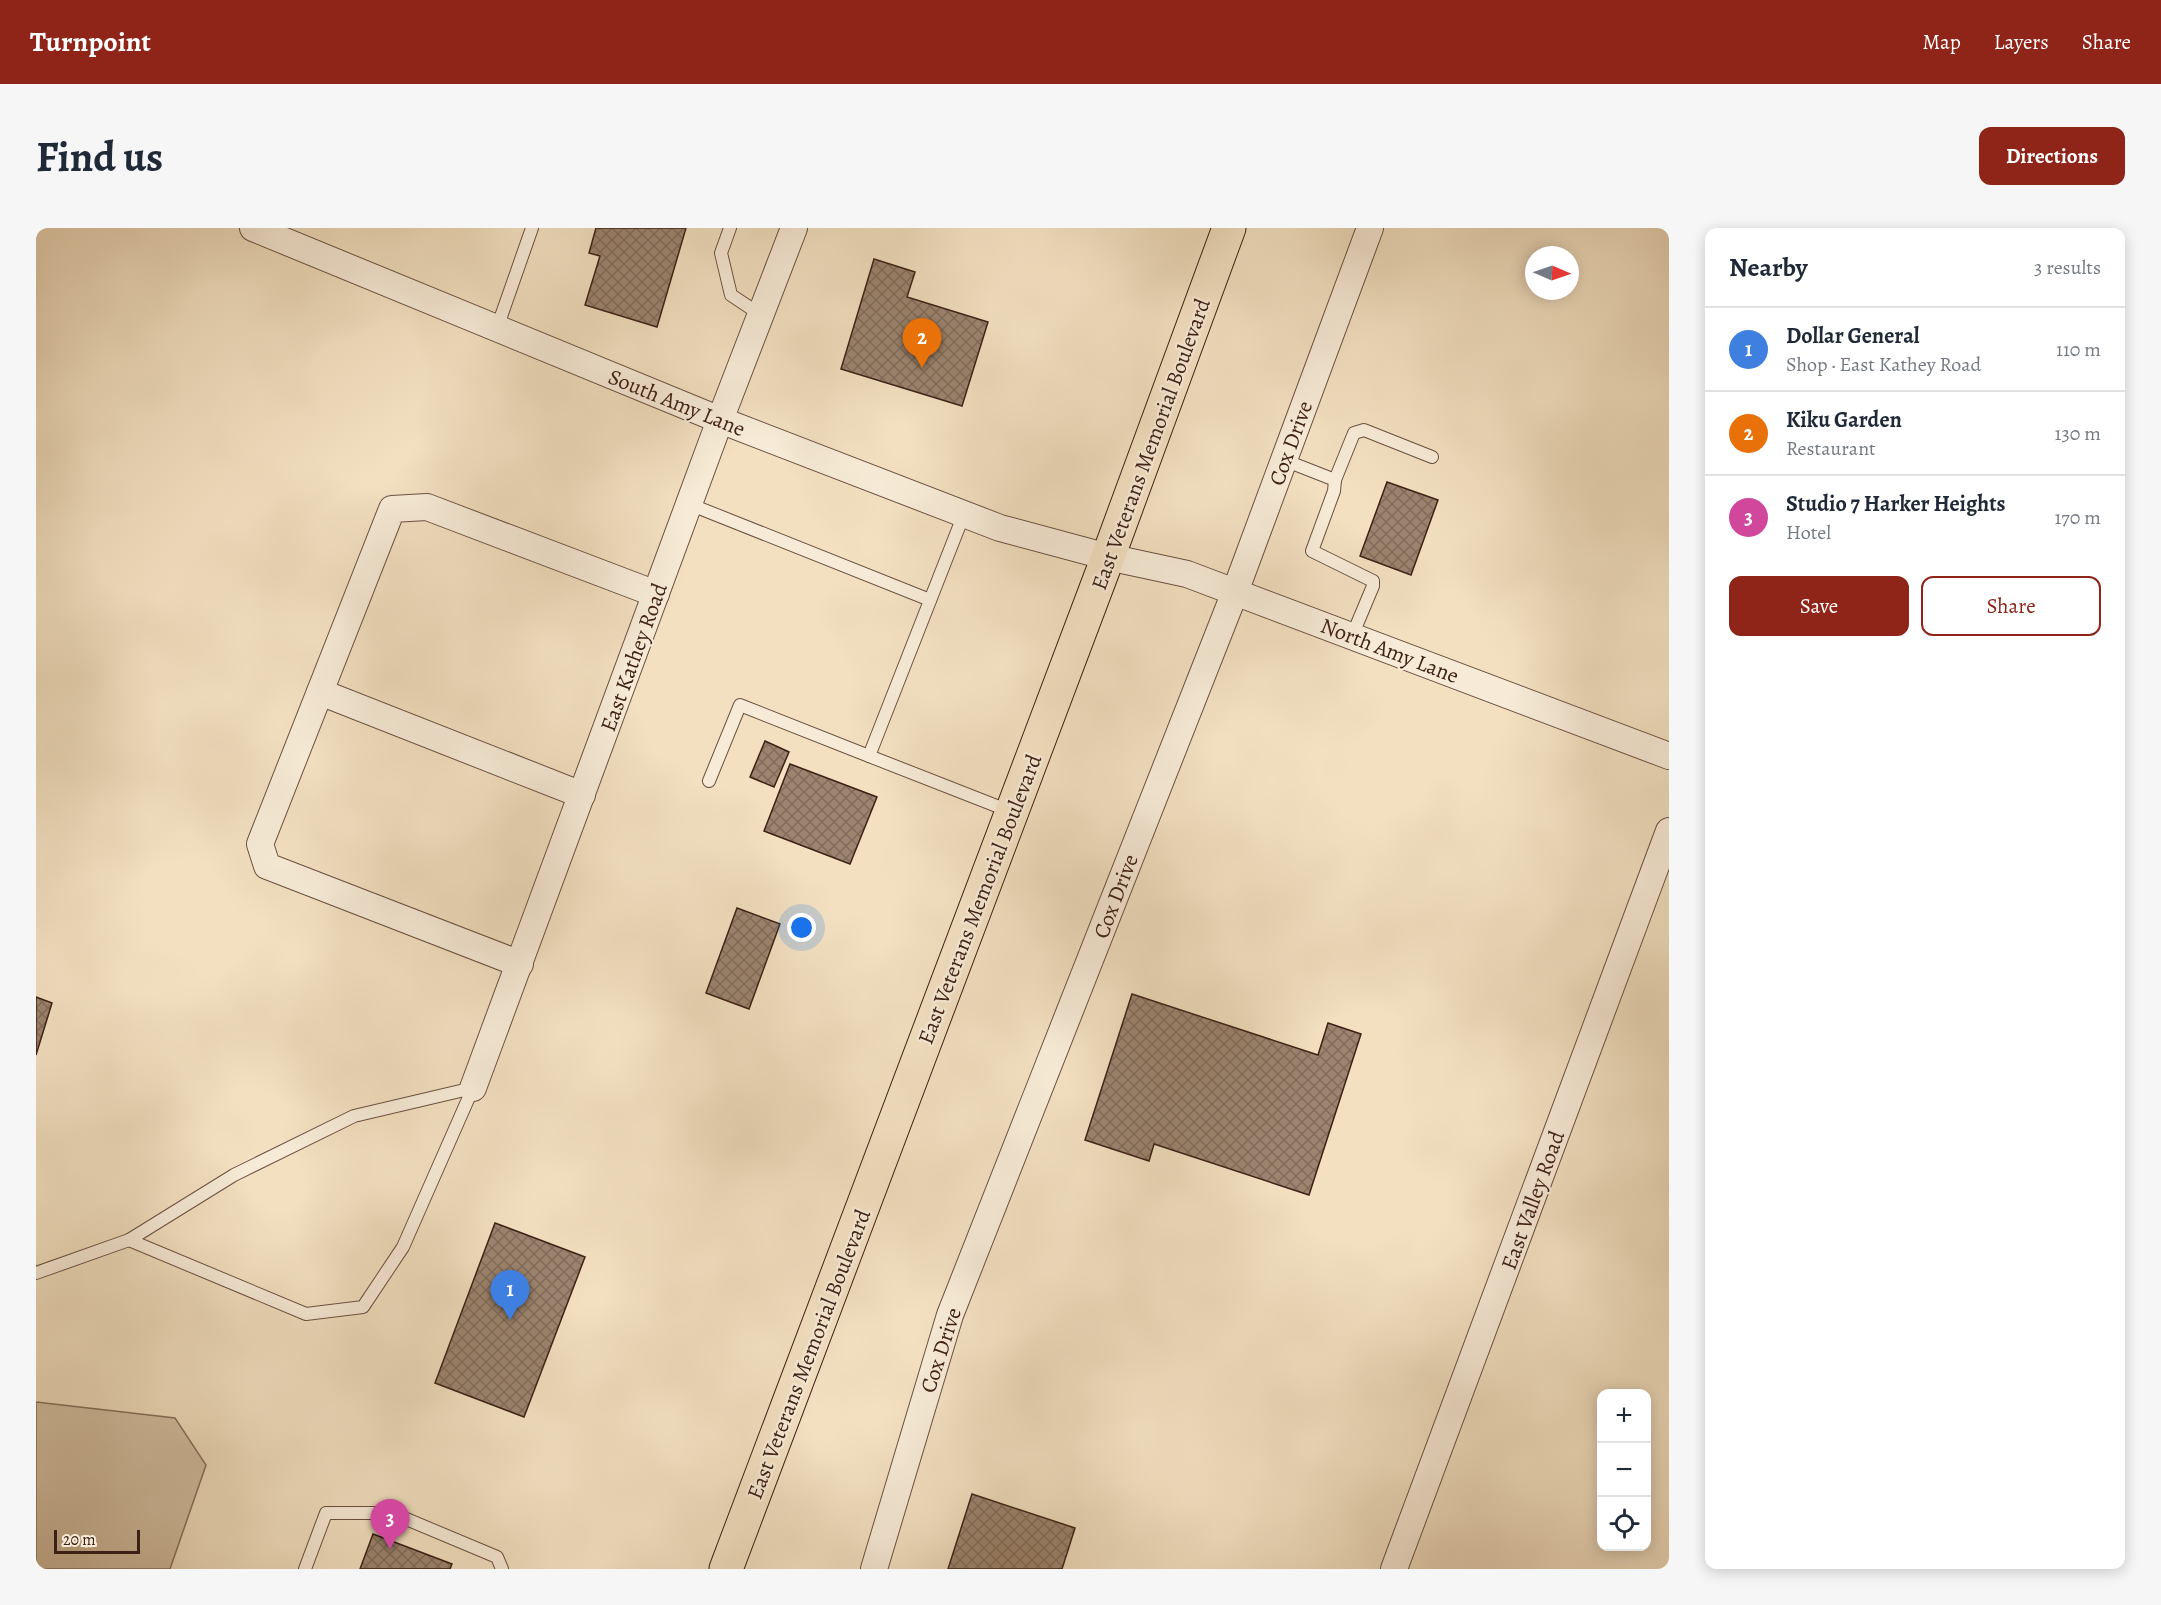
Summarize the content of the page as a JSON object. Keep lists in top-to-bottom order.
{
  "streets": {
    "main road": ["East Veterans Memorial Boulevard"],
    "street": [
      "South Amy Lane",
      "Cox Drive",
      "North Amy Lane",
      "East Kathey Road",
      "East Valley Road"
    ]
  },
  "crossings": [
    ["South Amy Lane", "East Veterans Memorial Boulevard"],
    ["South Amy Lane", "North Amy Lane"],
    ["South Amy Lane", "East Kathey Road"],
    ["Cox Drive", "North Amy Lane"],
    ["East Veterans Memorial Boulevard", "North Amy Lane"]
  ],
  "scale_bar": "20 m",
  "north": "right",
  "page": {
    "header": "Turnpoint",
    "nav": ["Map", "Layers", "Share"],
    "buttons": [
      "Directions",
      ["Save", "Share"]
    ],
    "title": "Find us",
    "heading": ["Nearby", "3 results"],
    "list": [
      {
        "mark": "1",
        "name": "Dollar General",
        "note": "Shop · East Kathey Road",
        "value": "110 m"
      },
      {
        "mark": "2",
        "name": "Kiku Garden",
        "note": "Restaurant",
        "value": "130 m"
      },
      {
        "mark": "3",
        "name": "Studio 7 Harker Heights",
        "note": "Hotel",
        "value": "170 m"
      }
    ],
    "pins": ["2", "1", "3"],
    "map_buttons": ["+", "−"],
    "scale": "20 m"
  }
}
